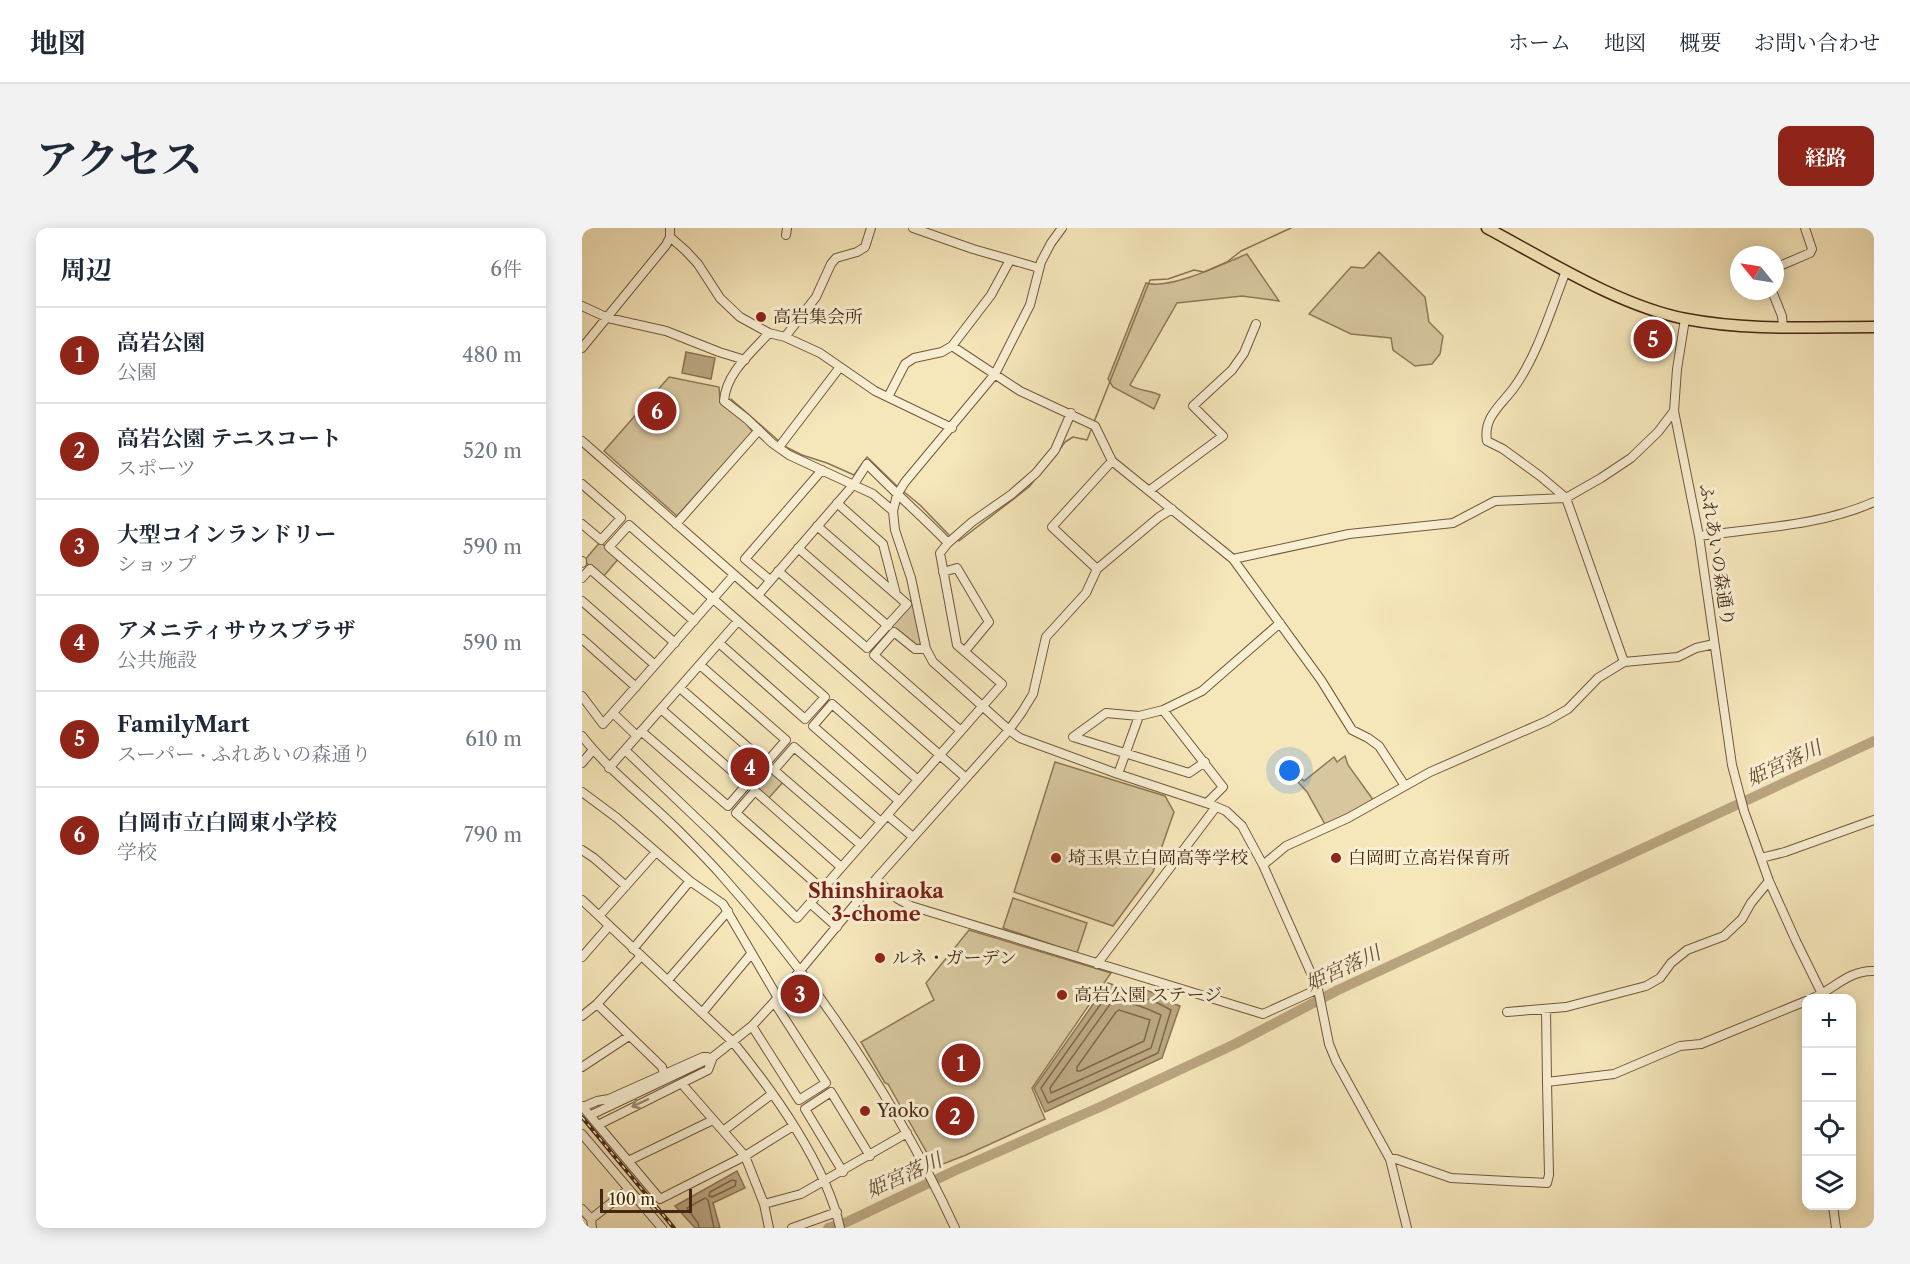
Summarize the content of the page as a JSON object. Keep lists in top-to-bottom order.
{
  "streets": {
    "street": ["ふれあいの森通り"]
  },
  "districts": ["Shinshiraoka 3-chome"],
  "water": ["姫宮落川"],
  "places": [
    "高岩集会所",
    "埼玉県立白岡高等学校",
    "白岡町立高岩保育所",
    "ルネ・ガーデン",
    "高岩公園 ステージ",
    "Yaoko"
  ],
  "scale_bar": "100 m",
  "north": "top left",
  "page": {
    "header": "地図",
    "nav": [
      "ホーム",
      "地図",
      "概要",
      "お問い合わせ"
    ],
    "title": "アクセス",
    "buttons": "経路",
    "heading": ["周辺", "6件"],
    "list": [
      {
        "mark": "1",
        "name": "高岩公園",
        "note": "公園",
        "value": "480 m"
      },
      {
        "mark": "2",
        "name": "高岩公園 テニスコート",
        "note": "スポーツ",
        "value": "520 m"
      },
      {
        "mark": "3",
        "name": "大型コインランドリー",
        "note": "ショップ",
        "value": "590 m"
      },
      {
        "mark": "4",
        "name": "アメニティサウスプラザ",
        "note": "公共施設",
        "value": "590 m"
      },
      {
        "mark": "5",
        "name": "FamilyMart",
        "note": "スーパー · ふれあいの森通り",
        "value": "610 m"
      },
      {
        "mark": "6",
        "name": "白岡市立白岡東小学校",
        "note": "学校",
        "value": "790 m"
      }
    ],
    "pins": [
      "5",
      "6",
      "4",
      "3",
      "1",
      "2"
    ],
    "map_buttons": ["+", "−"],
    "scale": "100 m"
  }
}
